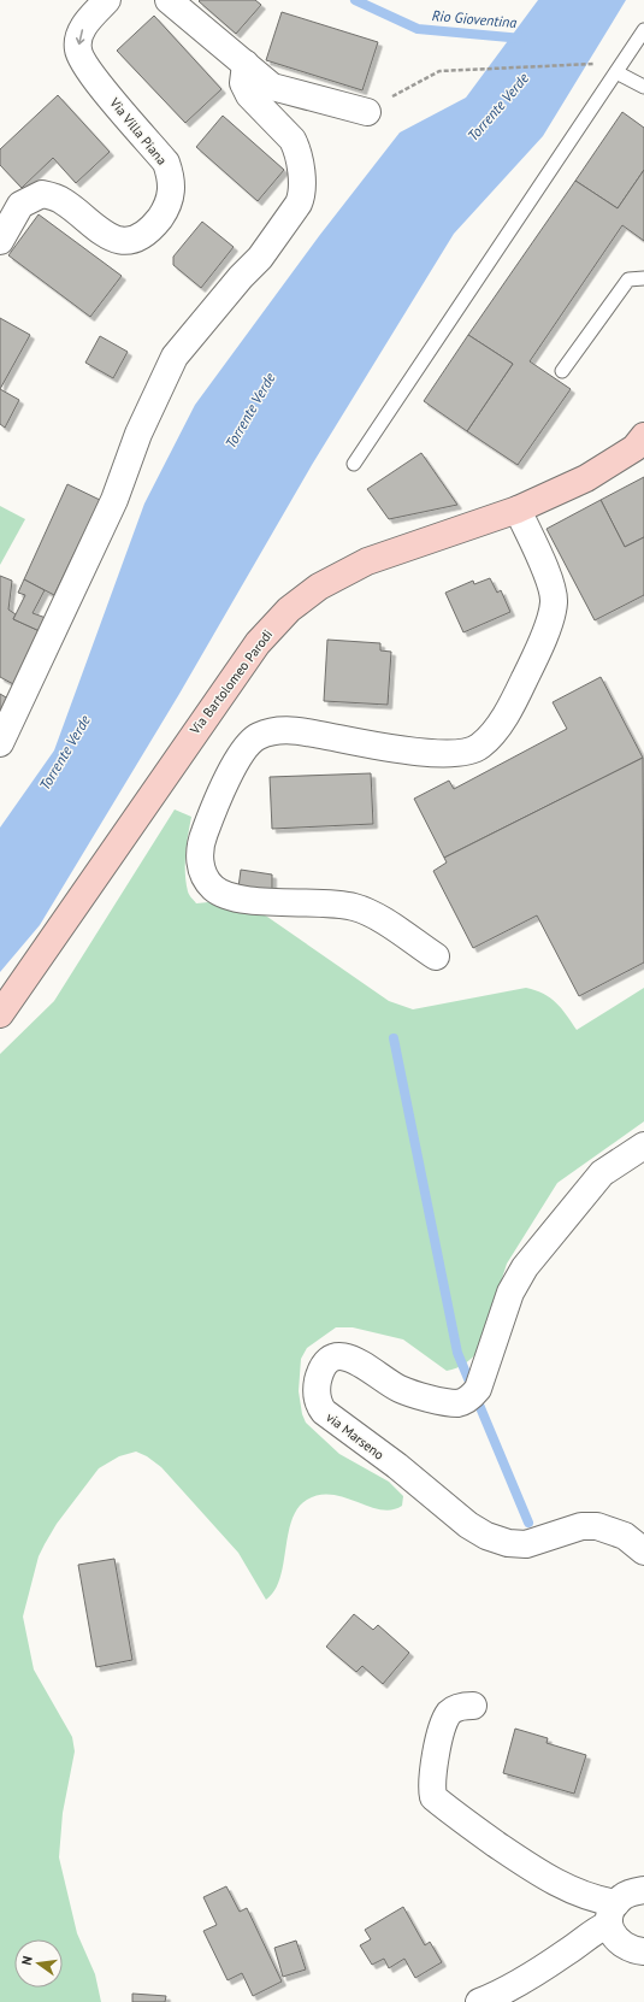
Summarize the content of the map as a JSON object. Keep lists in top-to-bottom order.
{
  "streets": {
    "main road": ["Via Bartolomeo Parodi"],
    "street": ["Via Villa Piana", "via Marseno"]
  },
  "water": ["Rio Gioventina", "Torrente Verde"],
  "north": "left"
}
